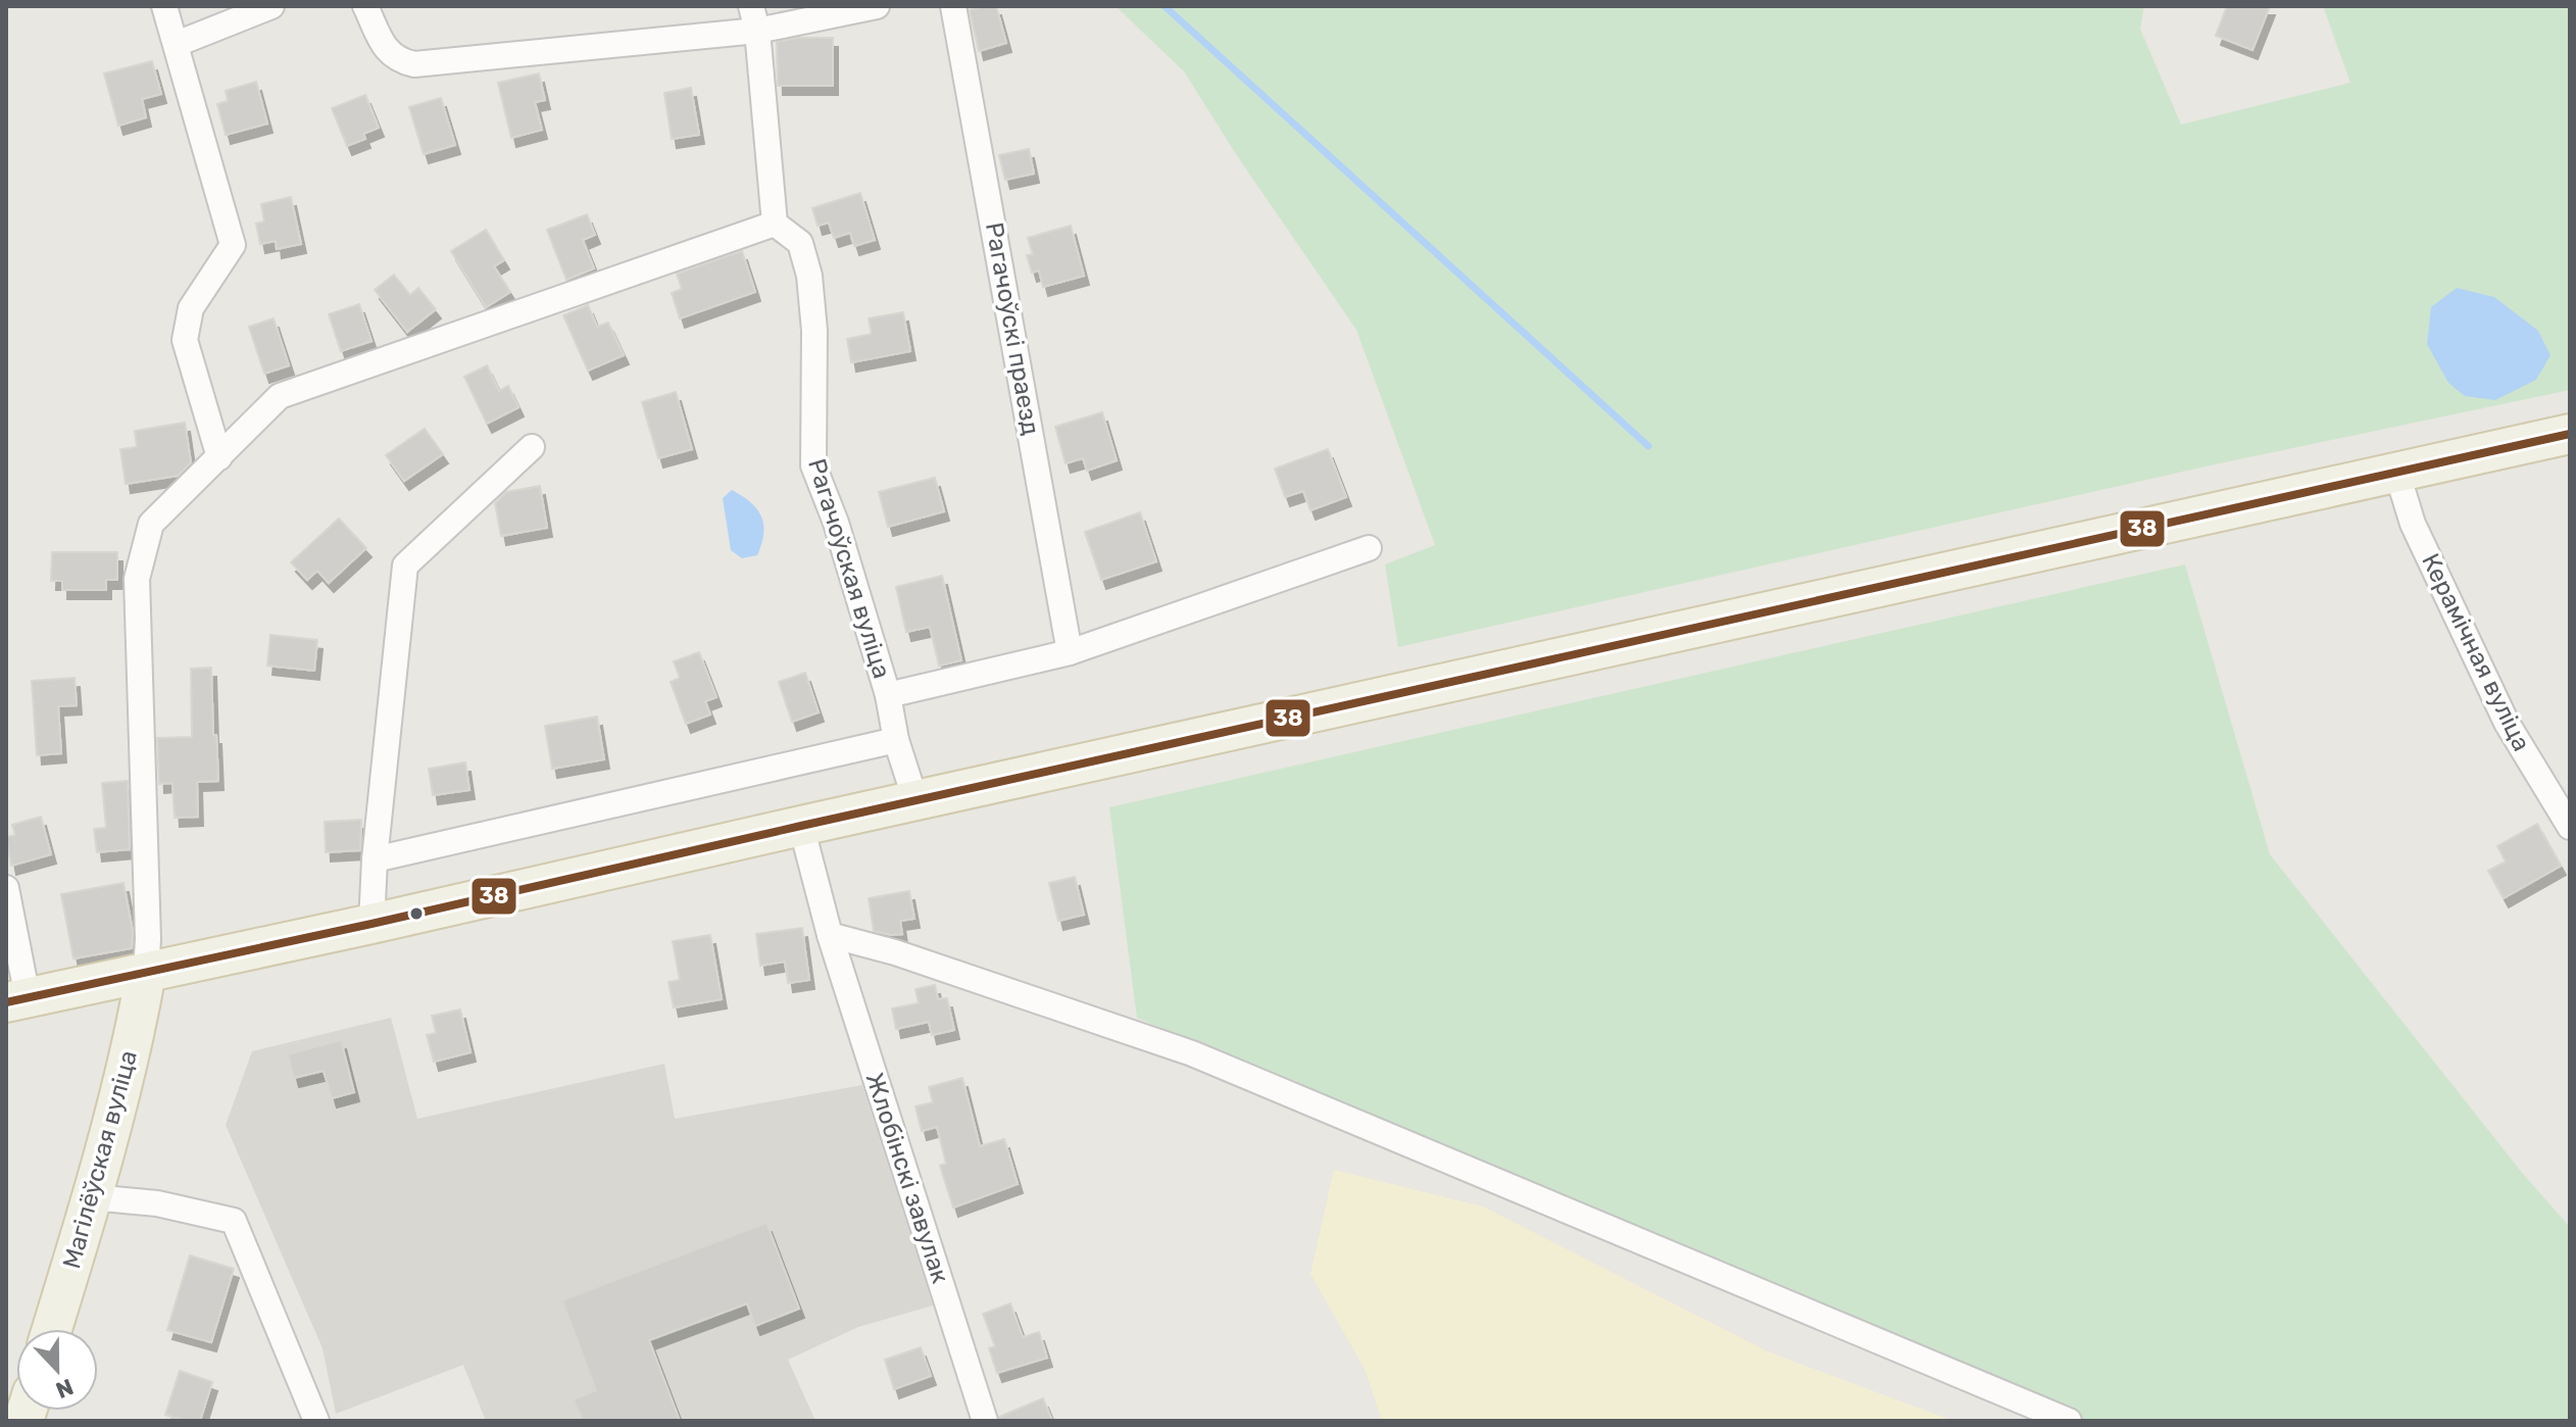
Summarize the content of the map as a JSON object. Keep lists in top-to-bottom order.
{
  "streets": {
    "main road": ["Магілёўская вуліца"],
    "street": [
      "Рагачоўскі праезд",
      "Рагачоўская вуліца",
      "Керамічная вуліца",
      "Жлобінскі завулак"
    ]
  },
  "lines": ["transit line 38"],
  "north": "bottom"
}
